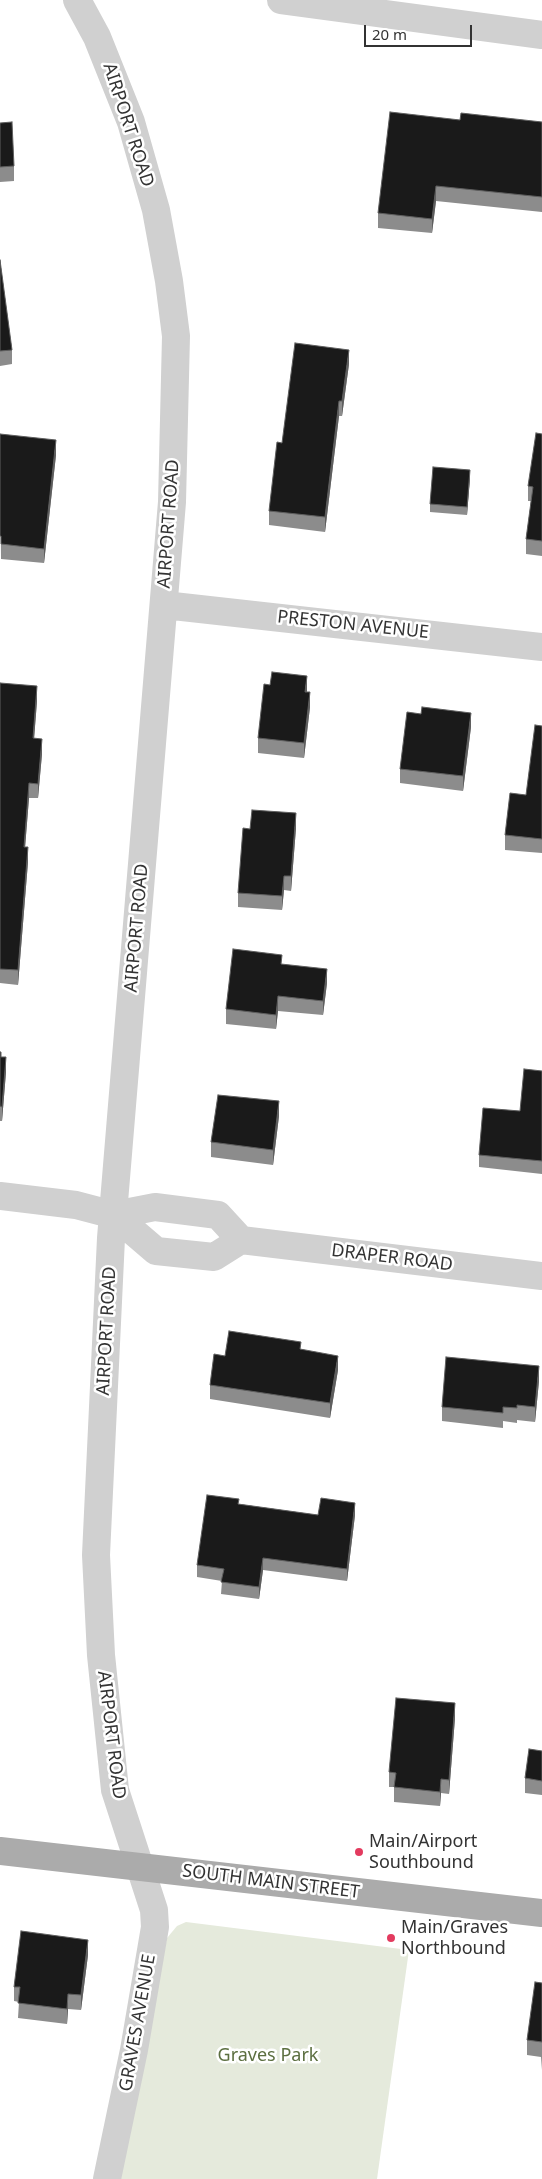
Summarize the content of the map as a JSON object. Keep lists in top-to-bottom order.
{
  "streets": {
    "main road": ["SOUTH MAIN STREET"],
    "street": [
      "AIRPORT ROAD",
      "PRESTON AVENUE",
      "DRAPER ROAD",
      "GRAVES AVENUE"
    ]
  },
  "crossings": [
    ["AIRPORT ROAD", "PRESTON AVENUE"],
    ["AIRPORT ROAD", "SOUTH MAIN STREET"],
    ["AIRPORT ROAD", "GRAVES AVENUE"],
    ["SOUTH MAIN STREET", "GRAVES AVENUE"]
  ],
  "parks": ["Graves Park"],
  "places": ["Main/Airport Southbound", "Main/Graves Northbound"],
  "scale_bar": "20 m"
}
